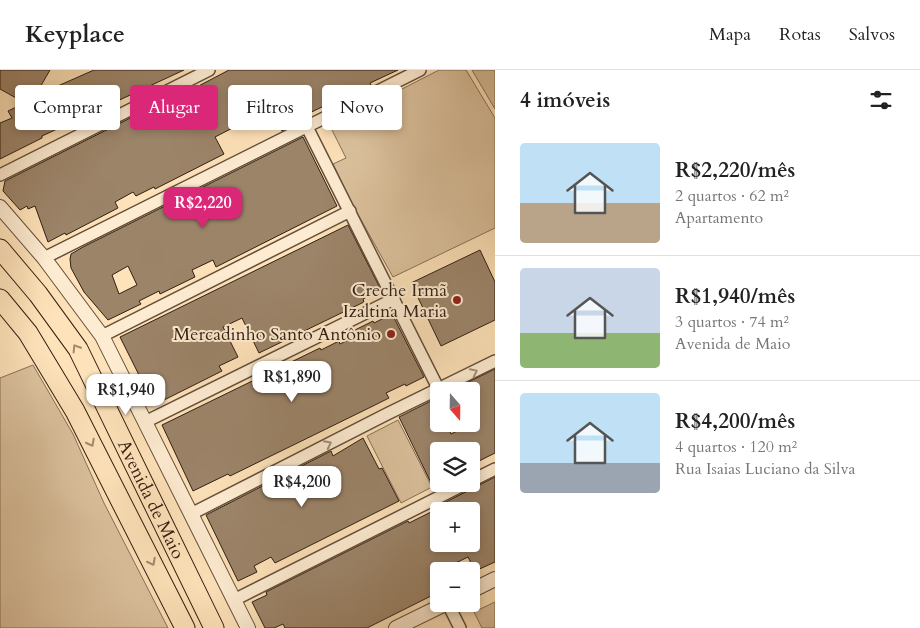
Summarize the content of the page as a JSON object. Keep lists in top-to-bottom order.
{
  "streets": {
    "main road": ["Avenida de Maio"]
  },
  "places": ["Creche Irmã Izaltina Maria", "Mercadinho Santo Antônio"],
  "north": "bottom",
  "page": {
    "header": "Keyplace",
    "nav": ["Mapa", "Rotas", "Salvos"],
    "heading": "4 imóveis",
    "chip": [
      "Comprar",
      "Alugar",
      "Filtros",
      "Novo"
    ],
    "list": [
      {
        "name": "R$2,220/mês",
        "note": "2 quartos · 62 m² · Apartamento"
      },
      {
        "name": "R$1,940/mês",
        "note": "3 quartos · 74 m² · Avenida de Maio"
      },
      {
        "name": "R$4,200/mês",
        "note": "4 quartos · 120 m² · Rua Isaias Luciano da Silva"
      }
    ],
    "price": [
      "R$2,220",
      "R$1,890",
      "R$1,940",
      "R$4,200"
    ],
    "map_buttons": ["+", "−"]
  }
}
